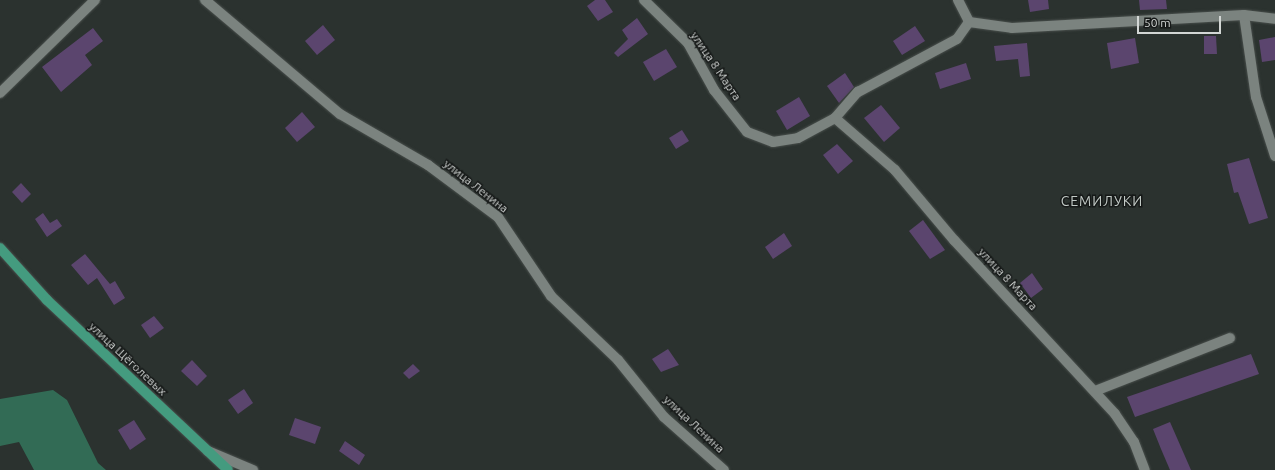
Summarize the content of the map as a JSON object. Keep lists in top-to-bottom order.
{
  "streets": {
    "main road": ["улица Щёголевых"],
    "street": ["улица 8 Марта", "улица Ленина"]
  },
  "districts": ["СЕМИЛУКИ"],
  "scale_bar": "50 m"
}
